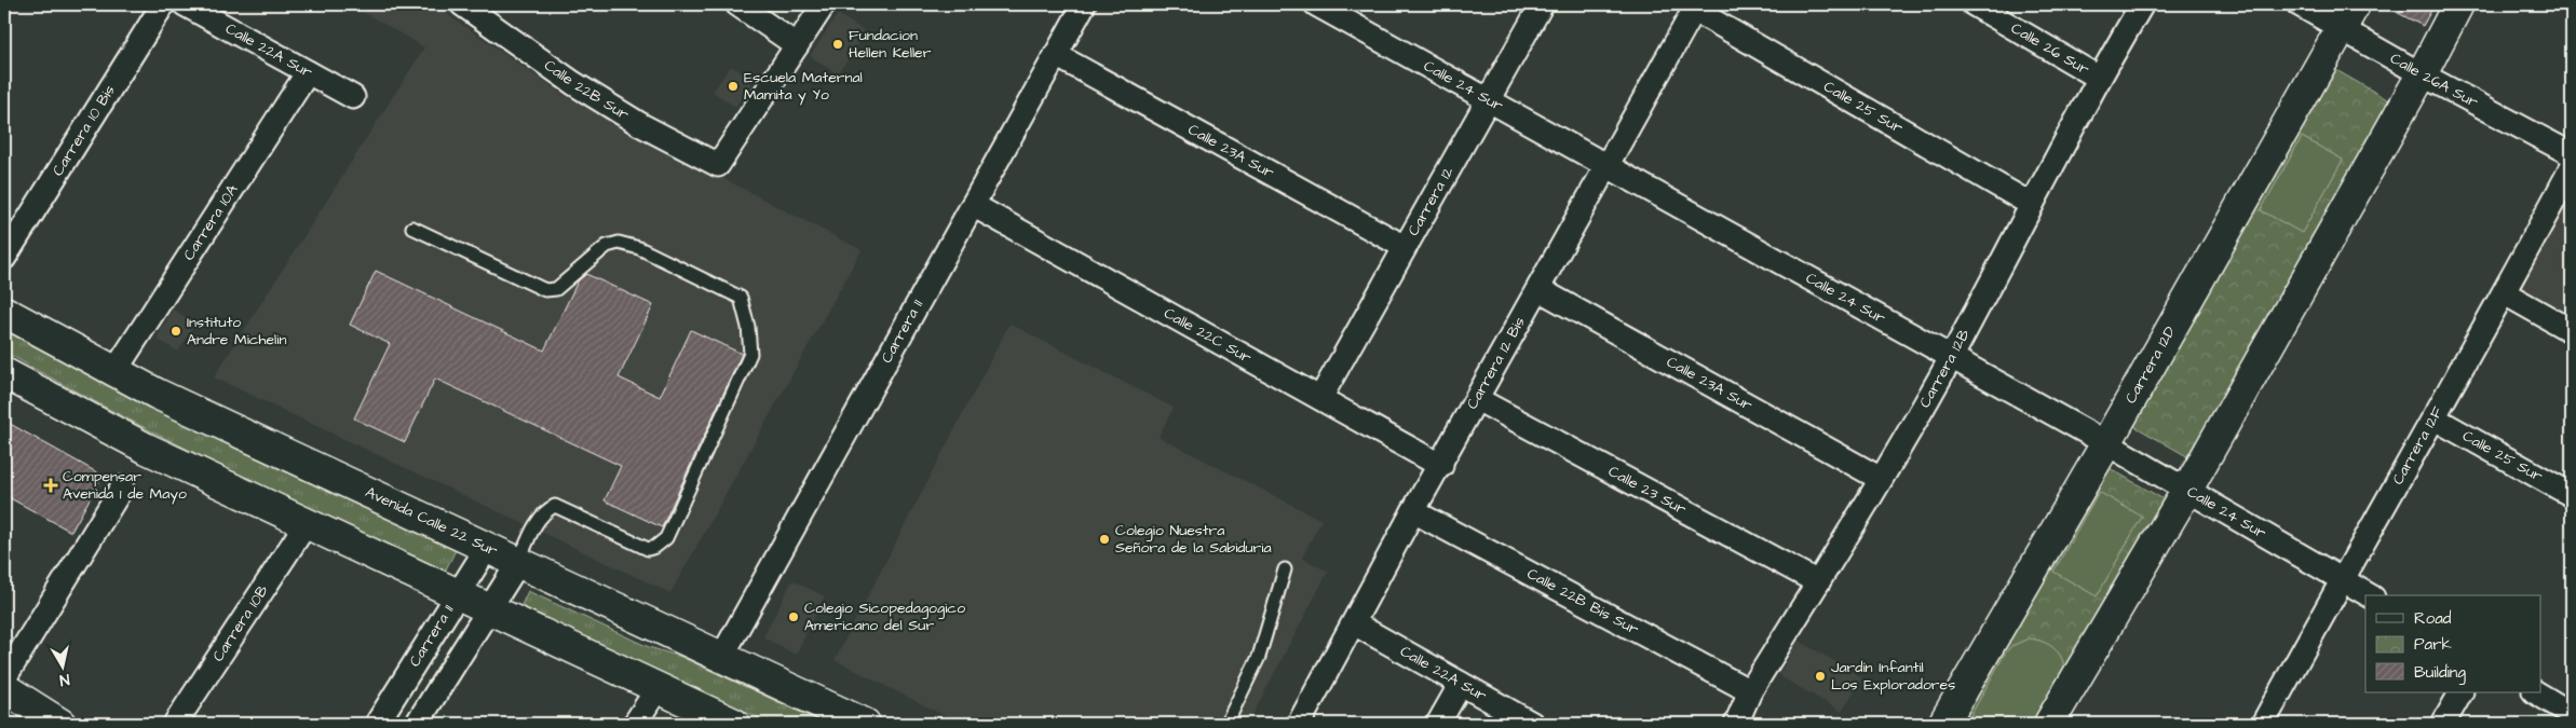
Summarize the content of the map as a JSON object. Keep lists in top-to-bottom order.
{
  "streets": {
    "main road": ["Carrera 12D", "Avenida Calle 22 Sur"],
    "street": [
      "Calle 26 Sur",
      "Calle 22A Sur",
      "Calle 26A Sur",
      "Calle 24 Sur",
      "Calle 22B Sur",
      "Calle 25 Sur",
      "Carrera 10 Bis",
      "Calle 23A Sur",
      "Carrera 12",
      "Carrera 10A",
      "Carrera 11",
      "Calle 22C Sur",
      "Carrera 12 Bis",
      "Carrera 12B",
      "Carrera 12F",
      "Calle 23 Sur",
      "Calle 22B Bis Sur",
      "Carrera 10B"
    ]
  },
  "crossings": [
    ["Calle 26 Sur", "Carrera 12B"],
    ["Calle 22A Sur", "Carrera 10A"],
    ["Calle 22A Sur", "Carrera 12 Bis"],
    ["Calle 26A Sur", "Carrera 12D"],
    ["Calle 24 Sur", "Carrera 12"],
    ["Calle 24 Sur", "Carrera 12 Bis"],
    ["Calle 24 Sur", "Carrera 12D"],
    ["Calle 24 Sur", "Carrera 12B"],
    ["Calle 24 Sur", "Carrera 12F"],
    ["Calle 25 Sur", "Carrera 12 Bis"],
    ["Calle 25 Sur", "Carrera 12B"],
    ["Calle 25 Sur", "Carrera 12F"],
    ["Calle 23A Sur", "Carrera 12"],
    ["Calle 23A Sur", "Carrera 11"],
    ["Calle 23A Sur", "Carrera 12 Bis"],
    ["Calle 23A Sur", "Carrera 12B"],
    ["Carrera 12", "Calle 22C Sur"],
    ["Carrera 10A", "Avenida Calle 22 Sur"],
    ["Carrera 11", "Calle 22C Sur"],
    ["Carrera 11", "Avenida Calle 22 Sur"],
    ["Calle 22C Sur", "Carrera 12 Bis"],
    ["Carrera 12 Bis", "Calle 23 Sur"],
    ["Carrera 12 Bis", "Calle 22B Bis Sur"],
    ["Carrera 12B", "Calle 23 Sur"],
    ["Carrera 12B", "Calle 22B Bis Sur"]
  ],
  "places": {
    "other": [
      "Fundacion Hellen Keller",
      "Escuela Maternal Mamita y Yo",
      "Instituto Andre Michelin",
      "Colegio Nuestra Señora de la Sabiduria",
      "Colegio Sicopedagogico Americano del Sur",
      "Jardín Infantil Los Exploradores"
    ],
    "health": ["Compensar Avenida 1 de Mayo"]
  },
  "legend": ["Road", "Park", "Building"],
  "north": "bottom"
}
